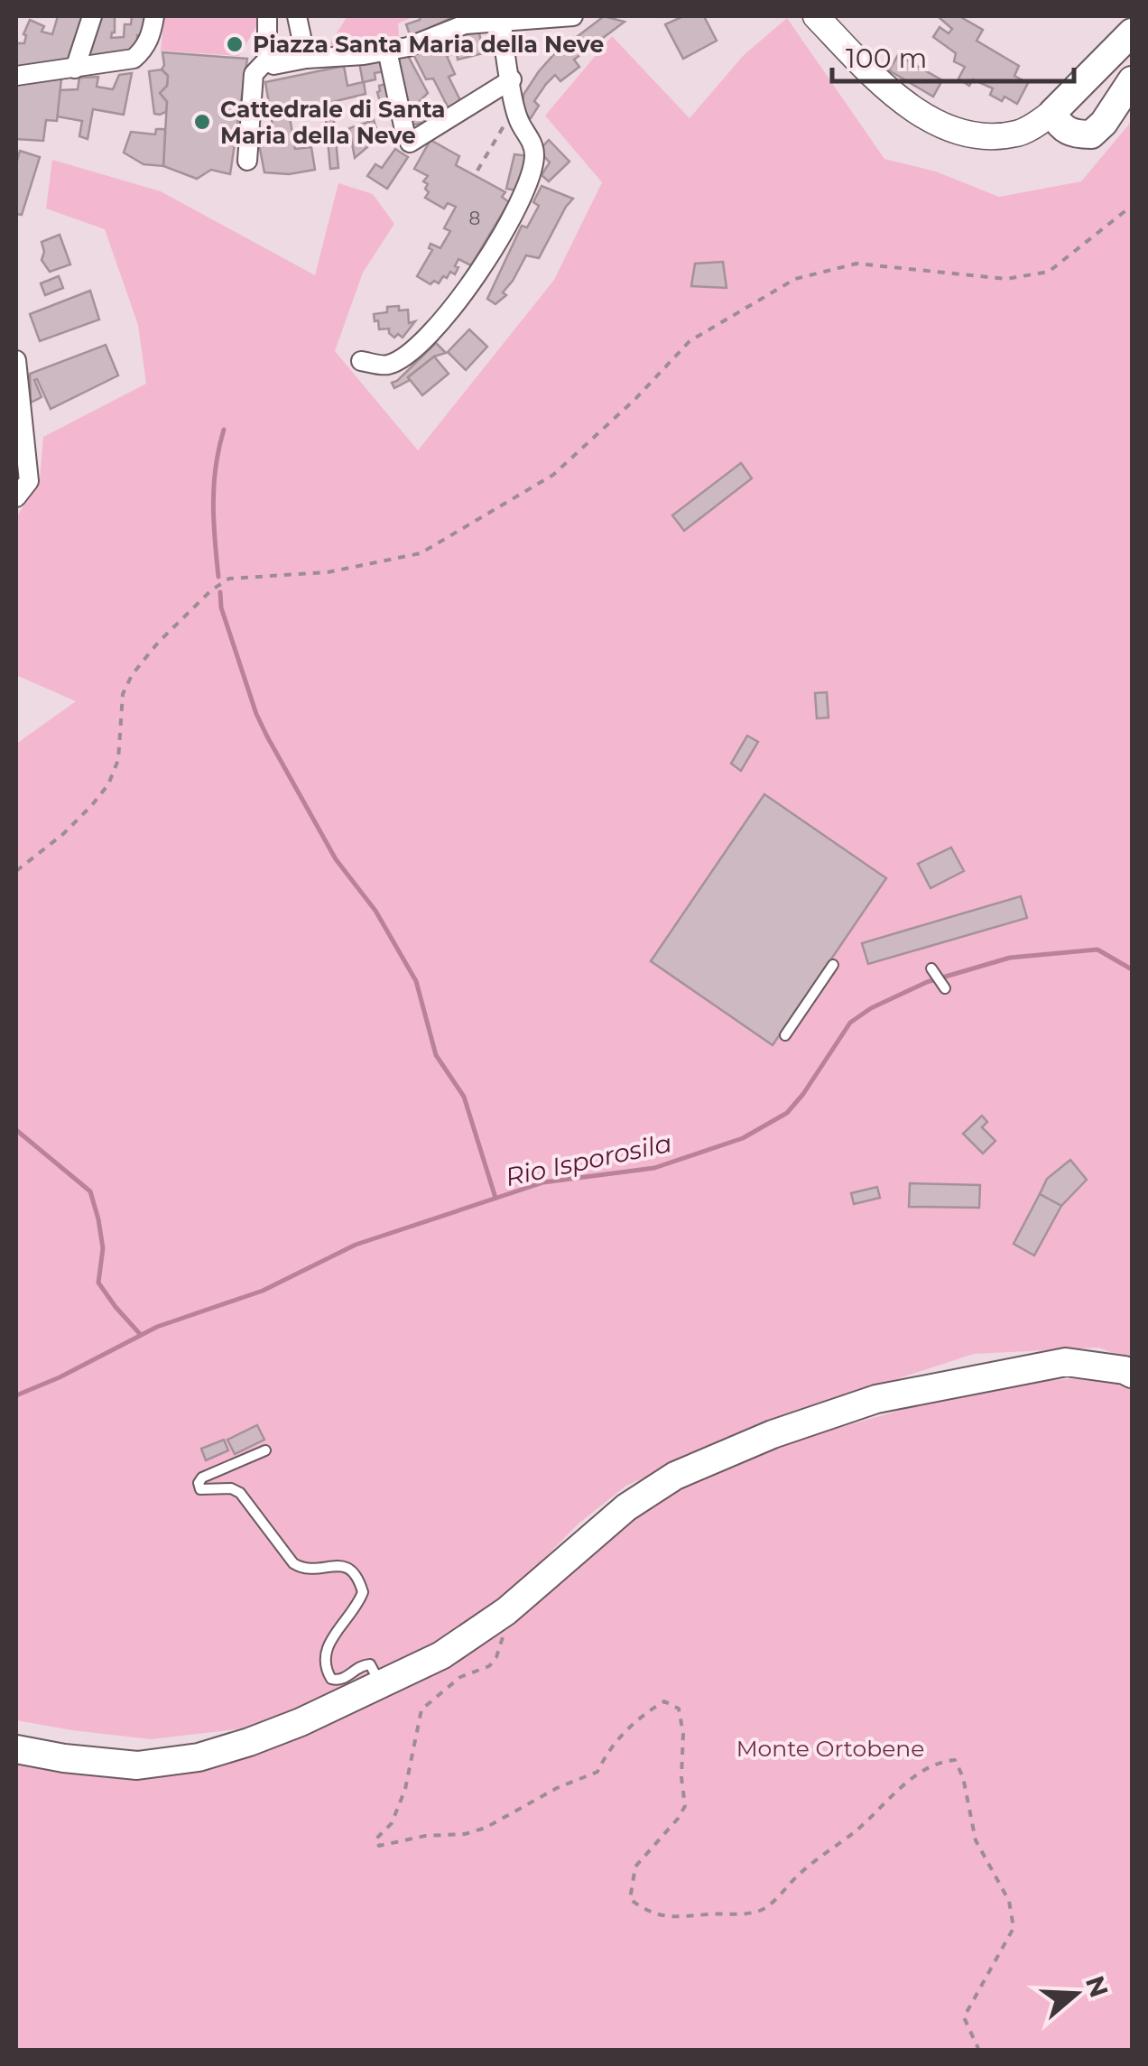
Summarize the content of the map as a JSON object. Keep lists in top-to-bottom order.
{
  "water": ["Rio Isporosila"],
  "parks": ["Monte Ortobene"],
  "places": ["Piazza Santa Maria della Neve", "Cattedrale di Santa Maria della Neve"],
  "house_numbers": ["8"],
  "scale_bar": "100 m",
  "north": "right"
}
